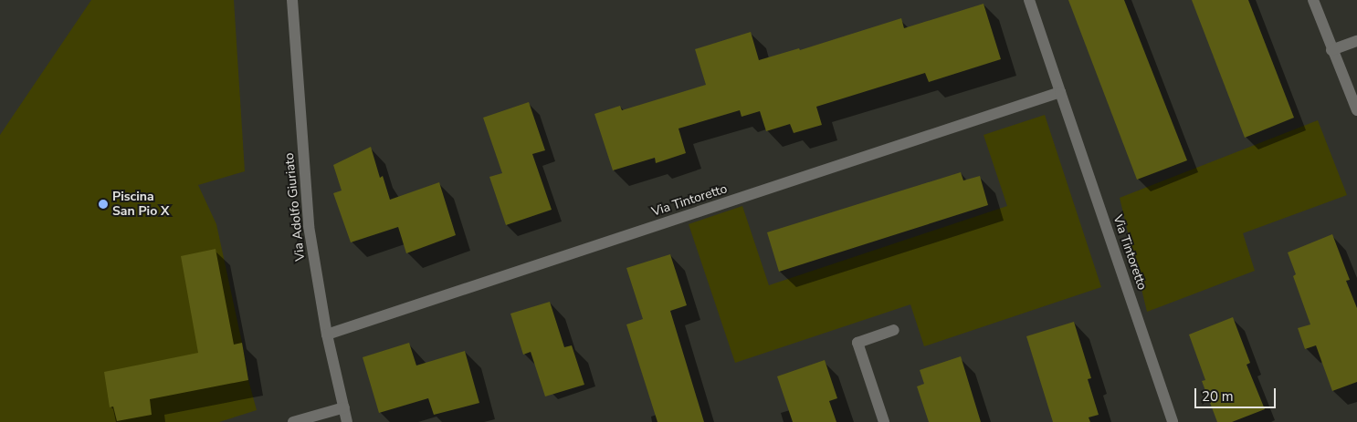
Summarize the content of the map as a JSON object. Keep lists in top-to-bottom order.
{
  "streets": {
    "street": ["Via Tintoretto", "Via Adolfo Giuriato"]
  },
  "crossings": [
    ["Via Tintoretto", "Via Adolfo Giuriato"]
  ],
  "places": ["Piscina San Pio X"],
  "scale_bar": "20 m"
}
